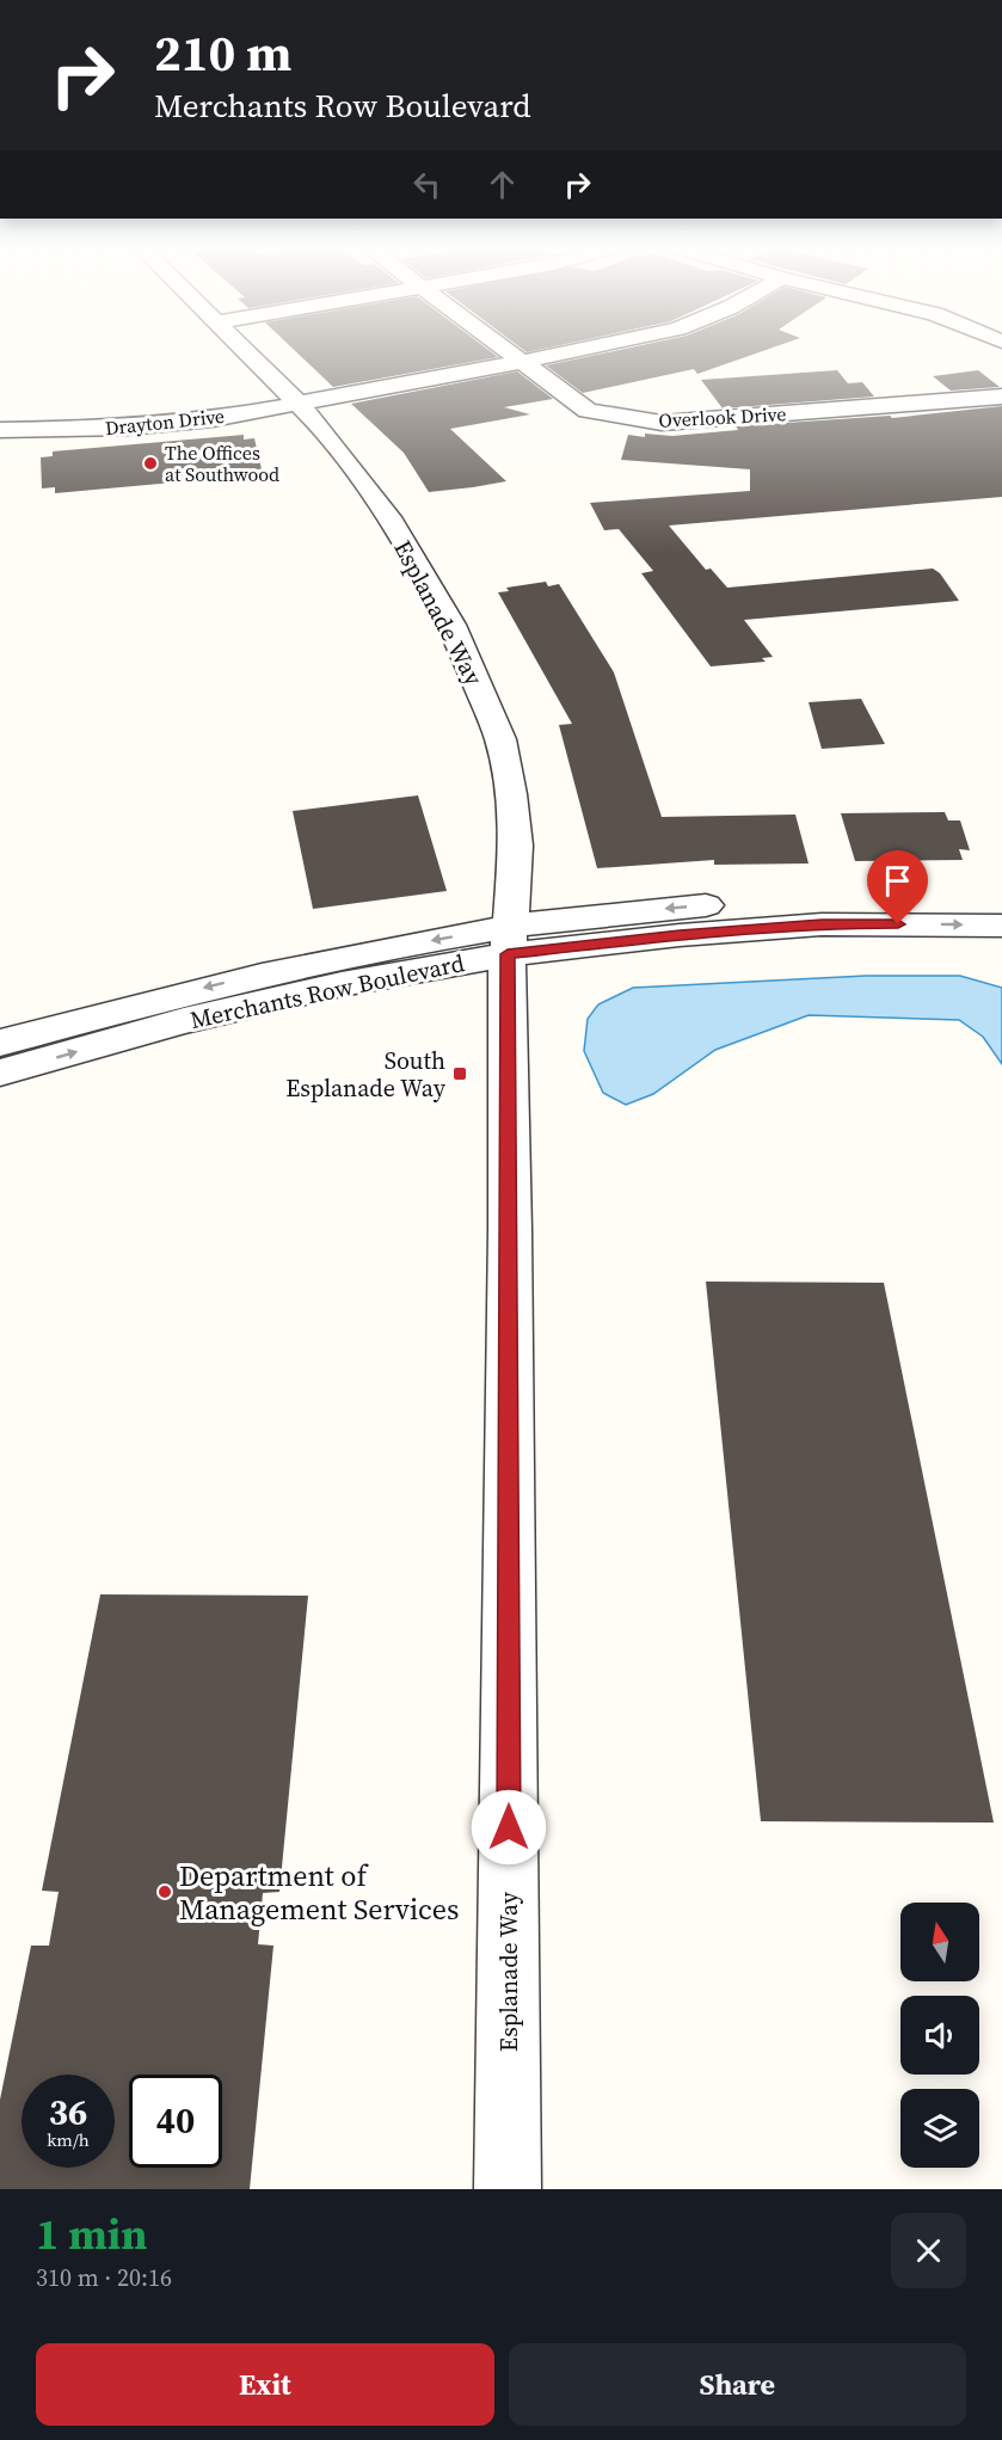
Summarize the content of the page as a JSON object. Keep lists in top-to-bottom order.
{
  "streets": {
    "street": [
      "Overlook Drive",
      "Drayton Drive",
      "Esplanade Way",
      "Merchants Row Boulevard"
    ]
  },
  "crossings": [
    ["Overlook Drive", "Drayton Drive"],
    ["Drayton Drive", "Esplanade Way"],
    ["Esplanade Way", "Merchants Row Boulevard"]
  ],
  "places": {
    "other": ["The Offices at Southwood", "Department of Management Services"],
    "transit": ["South Esplanade Way"]
  },
  "north": "top",
  "page": {
    "turn": ["210 m", "Merchants Row Boulevard"],
    "speed": "36 km/h",
    "limit": "40",
    "heading": ["1 min", "310 m · 20:16"],
    "buttons": ["Exit", "Share"]
  }
}
